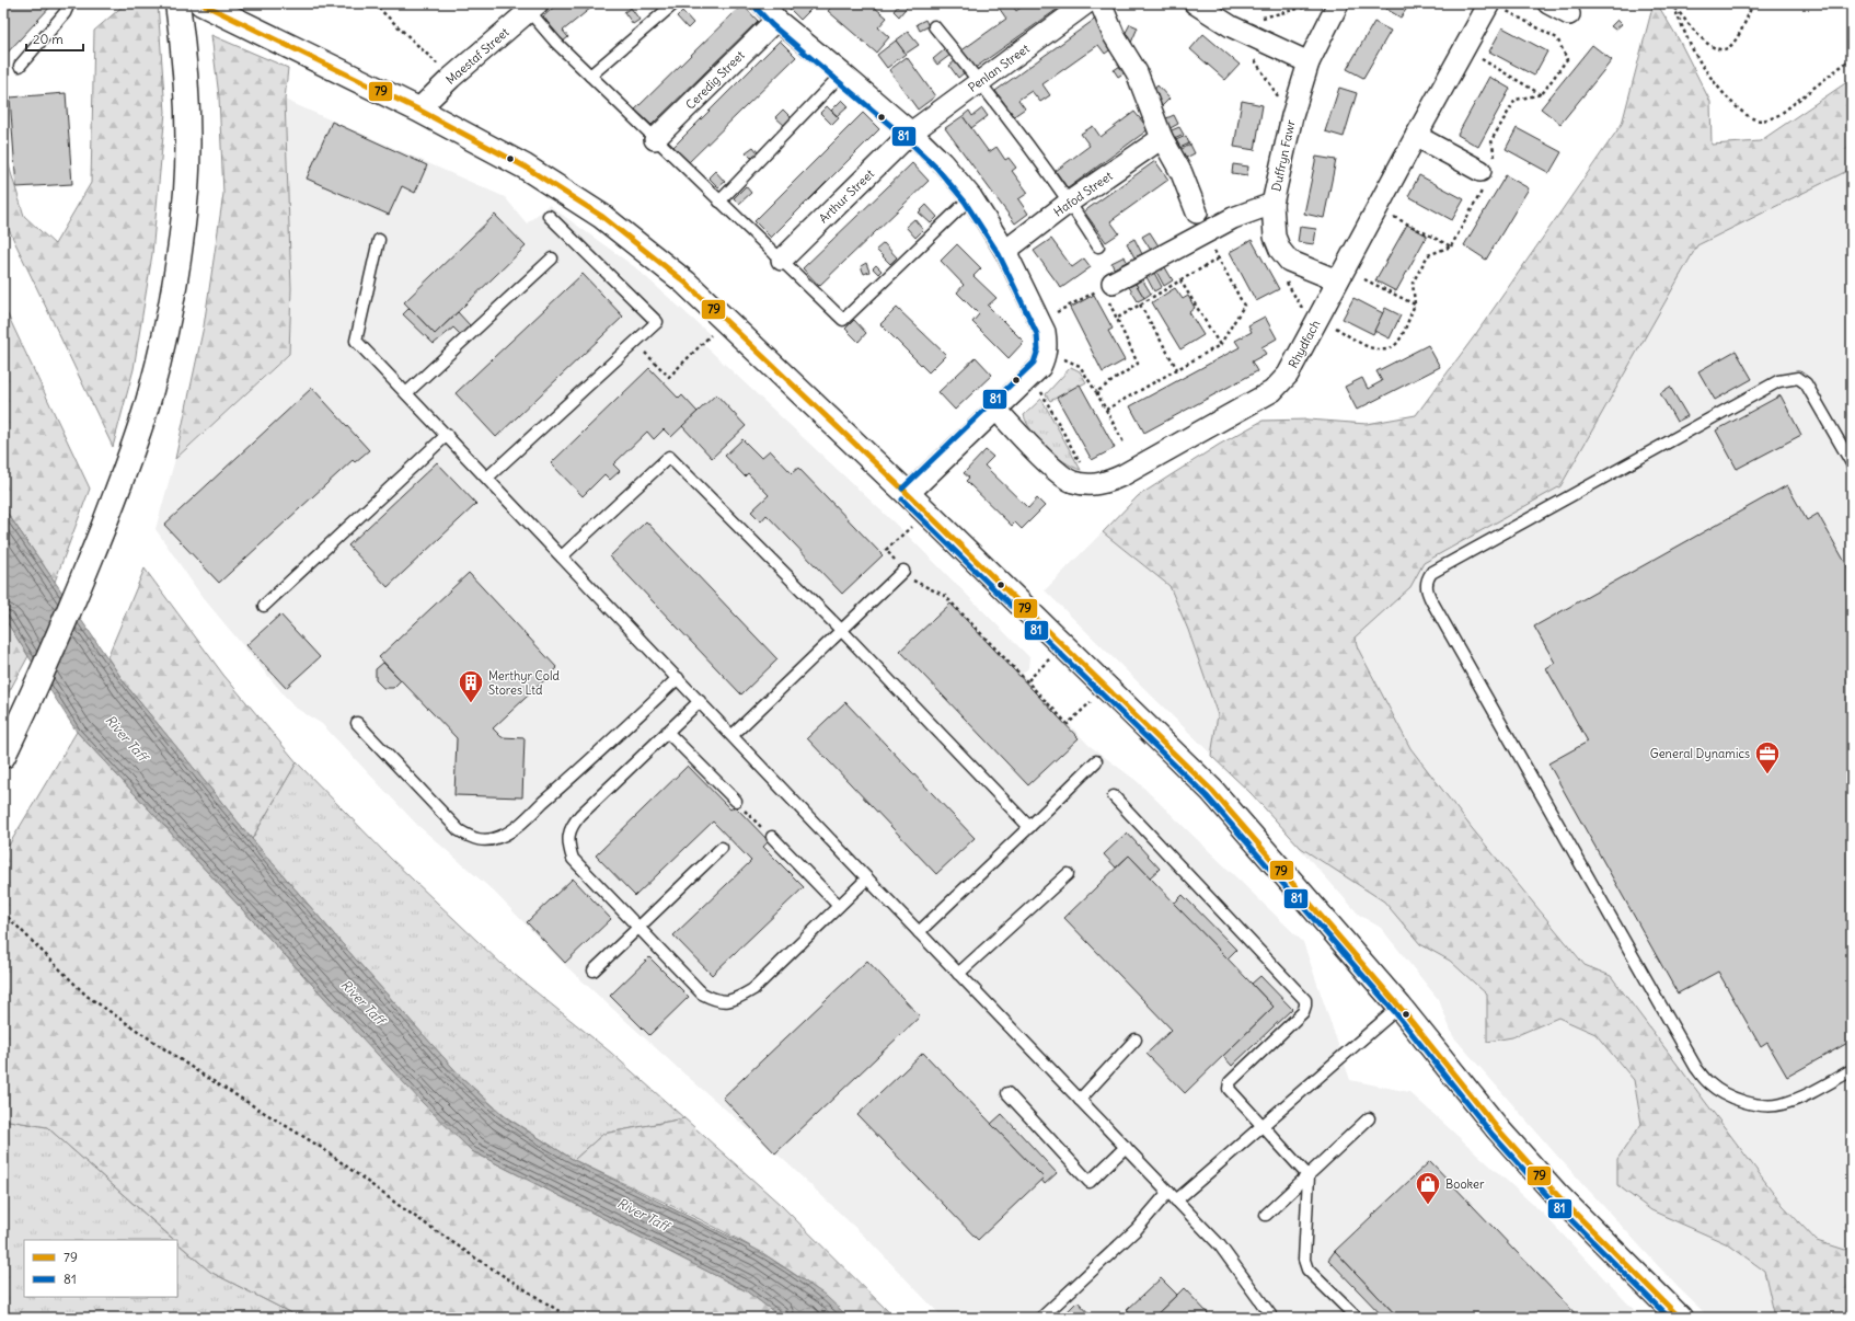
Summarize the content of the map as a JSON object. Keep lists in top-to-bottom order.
{
  "streets": {
    "street": [
      "Maestaf Street",
      "Penlan Street",
      "Ceredig Street",
      "Duffryn Fawr",
      "Hafod Street",
      "Arthur Street",
      "Rhydfach"
    ]
  },
  "crossings": [
    ["Penlan Street", "Arthur Street"],
    ["Duffryn Fawr", "Rhydfach"]
  ],
  "water": ["River Taff"],
  "places": {
    "building": ["Merthyr Cold Stores Ltd"],
    "office": ["General Dynamics"],
    "shop": ["Booker"]
  },
  "lines": ["transit line 79", "transit line 81"],
  "legend": ["79", "81"],
  "scale_bar": "20 m"
}
